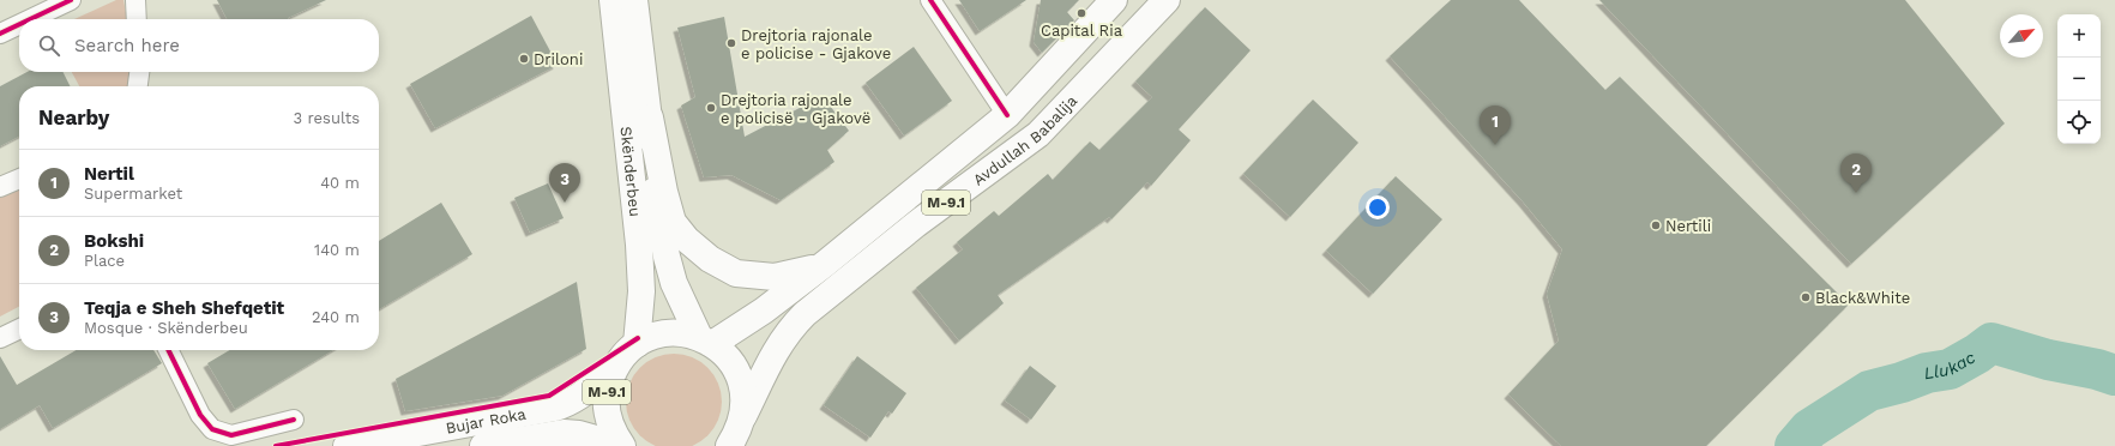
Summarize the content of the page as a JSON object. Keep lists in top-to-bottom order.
{
  "streets": {
    "main road": [
      "Avdullah Babalija",
      "Skënderbeu",
      "M-9.1",
      "Bujar Roka"
    ]
  },
  "crossings": [
    ["Avdullah Babalija", "Skënderbeu"],
    ["Avdullah Babalija", "M-9.1"],
    ["Skënderbeu", "M-9.1"],
    ["M-9.1", "Bujar Roka"]
  ],
  "water": ["Llukac"],
  "places": [
    "Capital Ria",
    "Drejtoria rajonale e policise - Gjakove",
    "Driloni",
    "Drejtoria rajonale e policisë - Gjakovë",
    "Nertili",
    "Black&White"
  ],
  "north": "top right",
  "page": {
    "map_buttons": ["+", "−"],
    "search": "Search here",
    "heading": ["Nearby", "3 results"],
    "pins": ["1", "2", "3"],
    "list": [
      {
        "mark": "1",
        "name": "Nertil",
        "note": "Supermarket",
        "value": "40 m"
      },
      {
        "mark": "2",
        "name": "Bokshi",
        "note": "Place",
        "value": "140 m"
      },
      {
        "mark": "3",
        "name": "Teqja e Sheh Shefqetit",
        "note": "Mosque · Skënderbeu",
        "value": "240 m"
      }
    ]
  }
}
